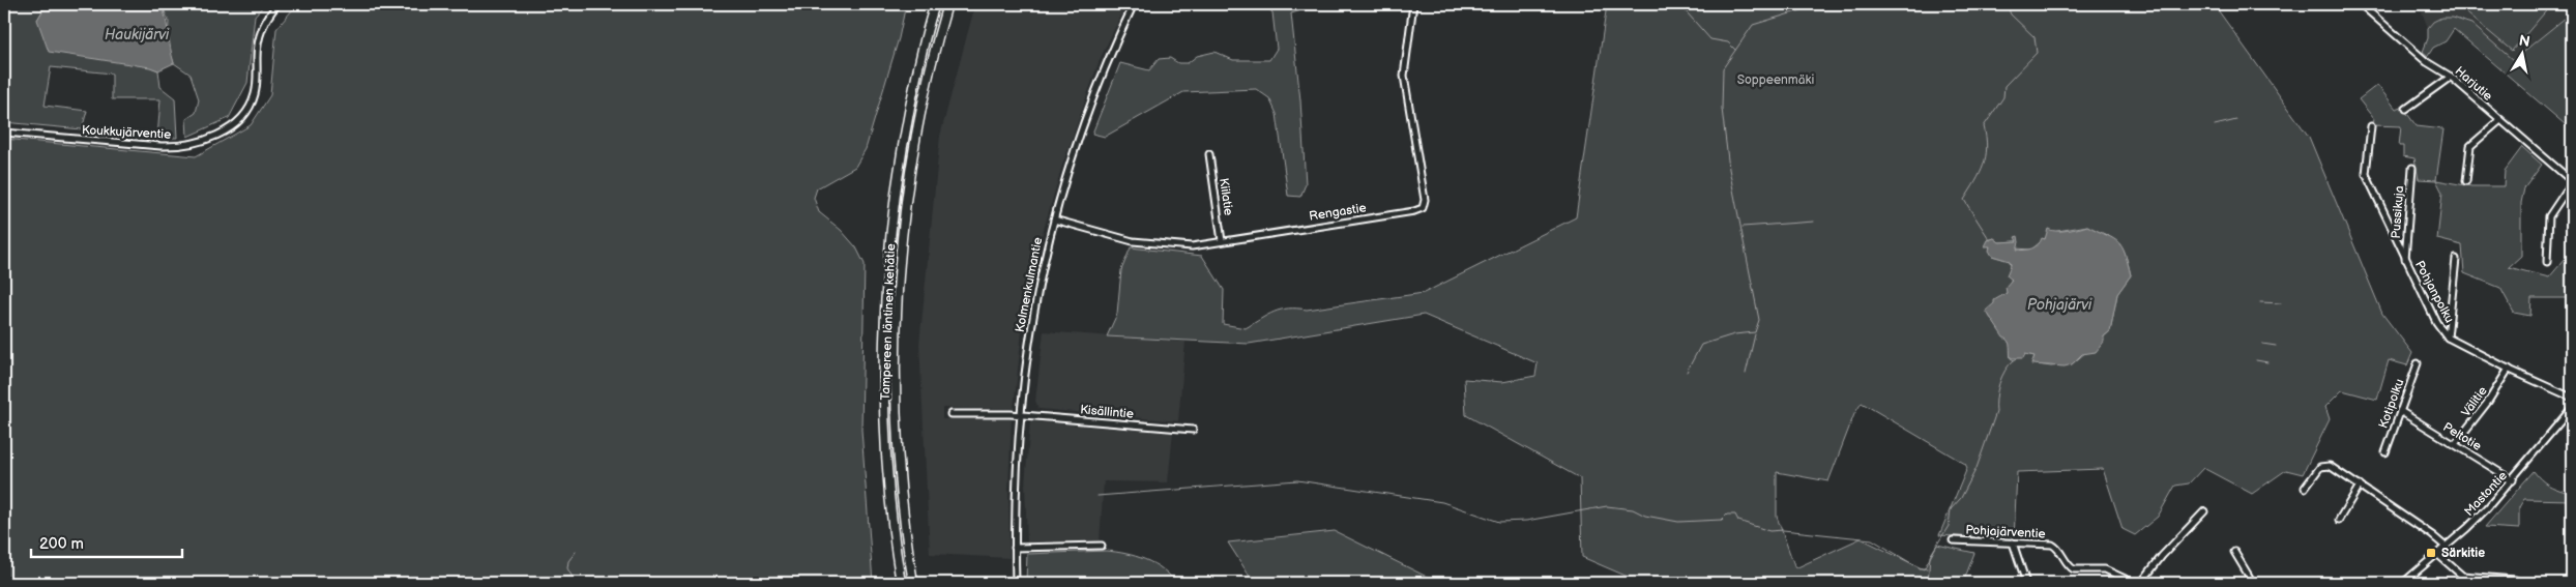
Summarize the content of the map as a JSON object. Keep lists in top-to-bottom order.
{
  "streets": {
    "highway": ["Tampereen läntinen kehätie"],
    "street": [
      "Harjutie",
      "Koukkujärventie",
      "Kiilatie",
      "Rengastie",
      "Pussikuja",
      "Kolmenkulmantie",
      "Pohjanpolku",
      "Välitie",
      "Kotipolku",
      "Kisällintie",
      "Peltotie",
      "Mastontie",
      "Pohjajärventie"
    ]
  },
  "crossings": [
    ["Kiilatie", "Rengastie"],
    ["Rengastie", "Kolmenkulmantie"],
    ["Pussikuja", "Pohjanpolku"],
    ["Kolmenkulmantie", "Kisällintie"],
    ["Pohjanpolku", "Välitie"],
    ["Välitie", "Peltotie"],
    ["Kotipolku", "Peltotie"],
    ["Peltotie", "Mastontie"]
  ],
  "water": ["Haukijärvi", "Pohjajärvi"],
  "parks": ["Soppeenmäki"],
  "places": {
    "transit": ["Särkitie"]
  },
  "scale_bar": "200 m",
  "north": "top"
}
